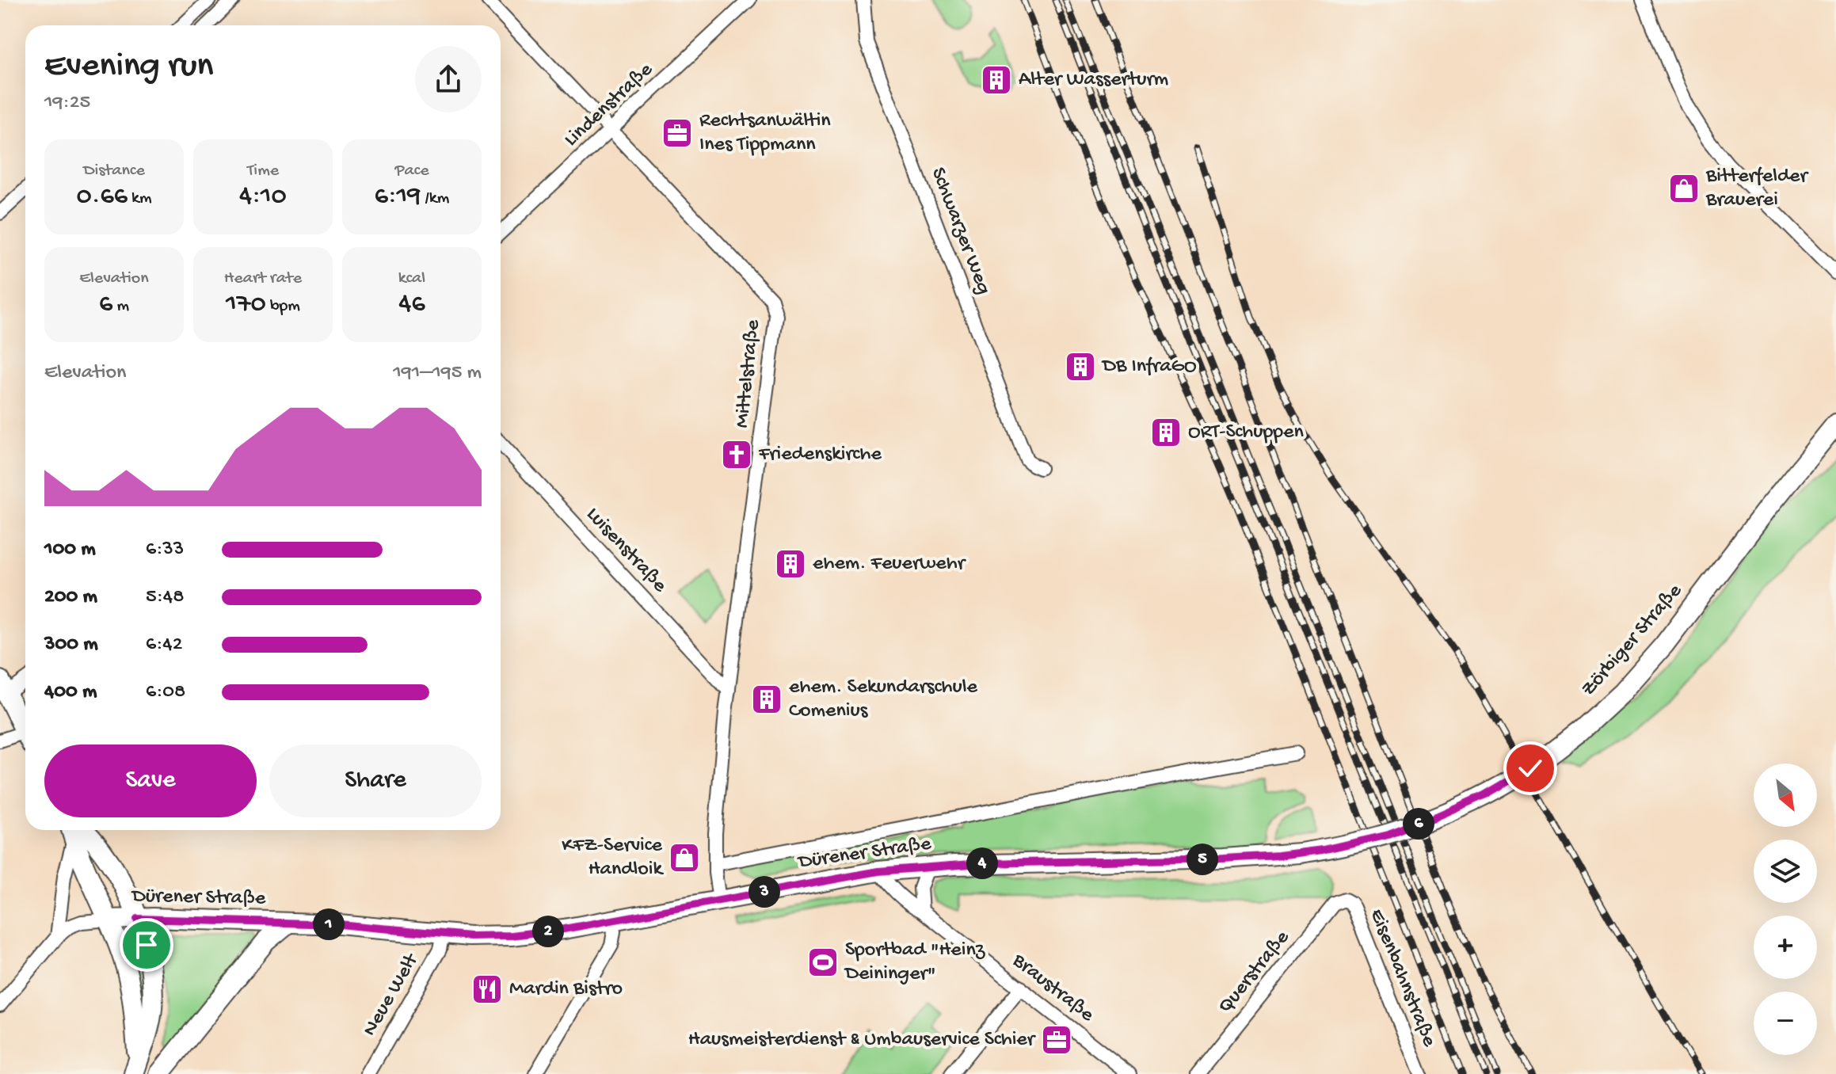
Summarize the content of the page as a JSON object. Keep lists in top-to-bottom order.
{
  "streets": {
    "main road": ["Zörbiger Straße", "Dürener Straße"],
    "street": [
      "Lindenstraße",
      "Schwarzer Weg",
      "Mittelstraße",
      "Luisenstraße",
      "Querstraße",
      "Eisenbahnstraße",
      "Braustraße",
      "Neue Welt"
    ]
  },
  "crossings": [
    ["Lindenstraße", "Mittelstraße"],
    ["Mittelstraße", "Luisenstraße"],
    ["Mittelstraße", "Dürener Straße"],
    ["Zörbiger Straße", "Dürener Straße"],
    ["Dürener Straße", "Braustraße"],
    ["Dürener Straße", "Neue Welt"],
    ["Querstraße", "Eisenbahnstraße"]
  ],
  "places": {
    "building": [
      "Alter Wasserturm",
      "DB InfraGO",
      "ORT-Schuppen",
      "ehem. Feuerwehr",
      "ehem. Sekundarschule Comenius"
    ],
    "office": ["Rechtsanwältin Ines Tippmann", "Hausmeisterdienst & Umbauservice Schier"],
    "shop": ["Bitterfelder Brauerei", "KFZ-Service Handloik"],
    "church": ["Friedenskirche"],
    "sports": ["Sportbad \"Heinz Deininger\""],
    "restaurant": ["Mardin Bistro"]
  },
  "north": "bottom right",
  "page": {
    "heading": ["Evening run", "19:25"],
    "stats": [
      ["Distance", "0.66 km"],
      ["Time", "4:10"],
      ["Pace", "6:19 /km"],
      ["Elevation", "6 m"],
      ["Heart rate", "170 bpm"],
      ["kcal", "46"]
    ],
    "chart": ["Elevation", "191–195 m"],
    "list": [
      {
        "name": "100 m",
        "note": "6:33"
      },
      {
        "name": "200 m",
        "note": "5:48"
      },
      {
        "name": "300 m",
        "note": "6:42"
      },
      {
        "name": "400 m",
        "note": "6:08"
      }
    ],
    "buttons": ["Save", "Share"],
    "map_buttons": ["+", "−"],
    "pins": [
      "6",
      "5",
      "4",
      "3",
      "1",
      "2"
    ]
  }
}
